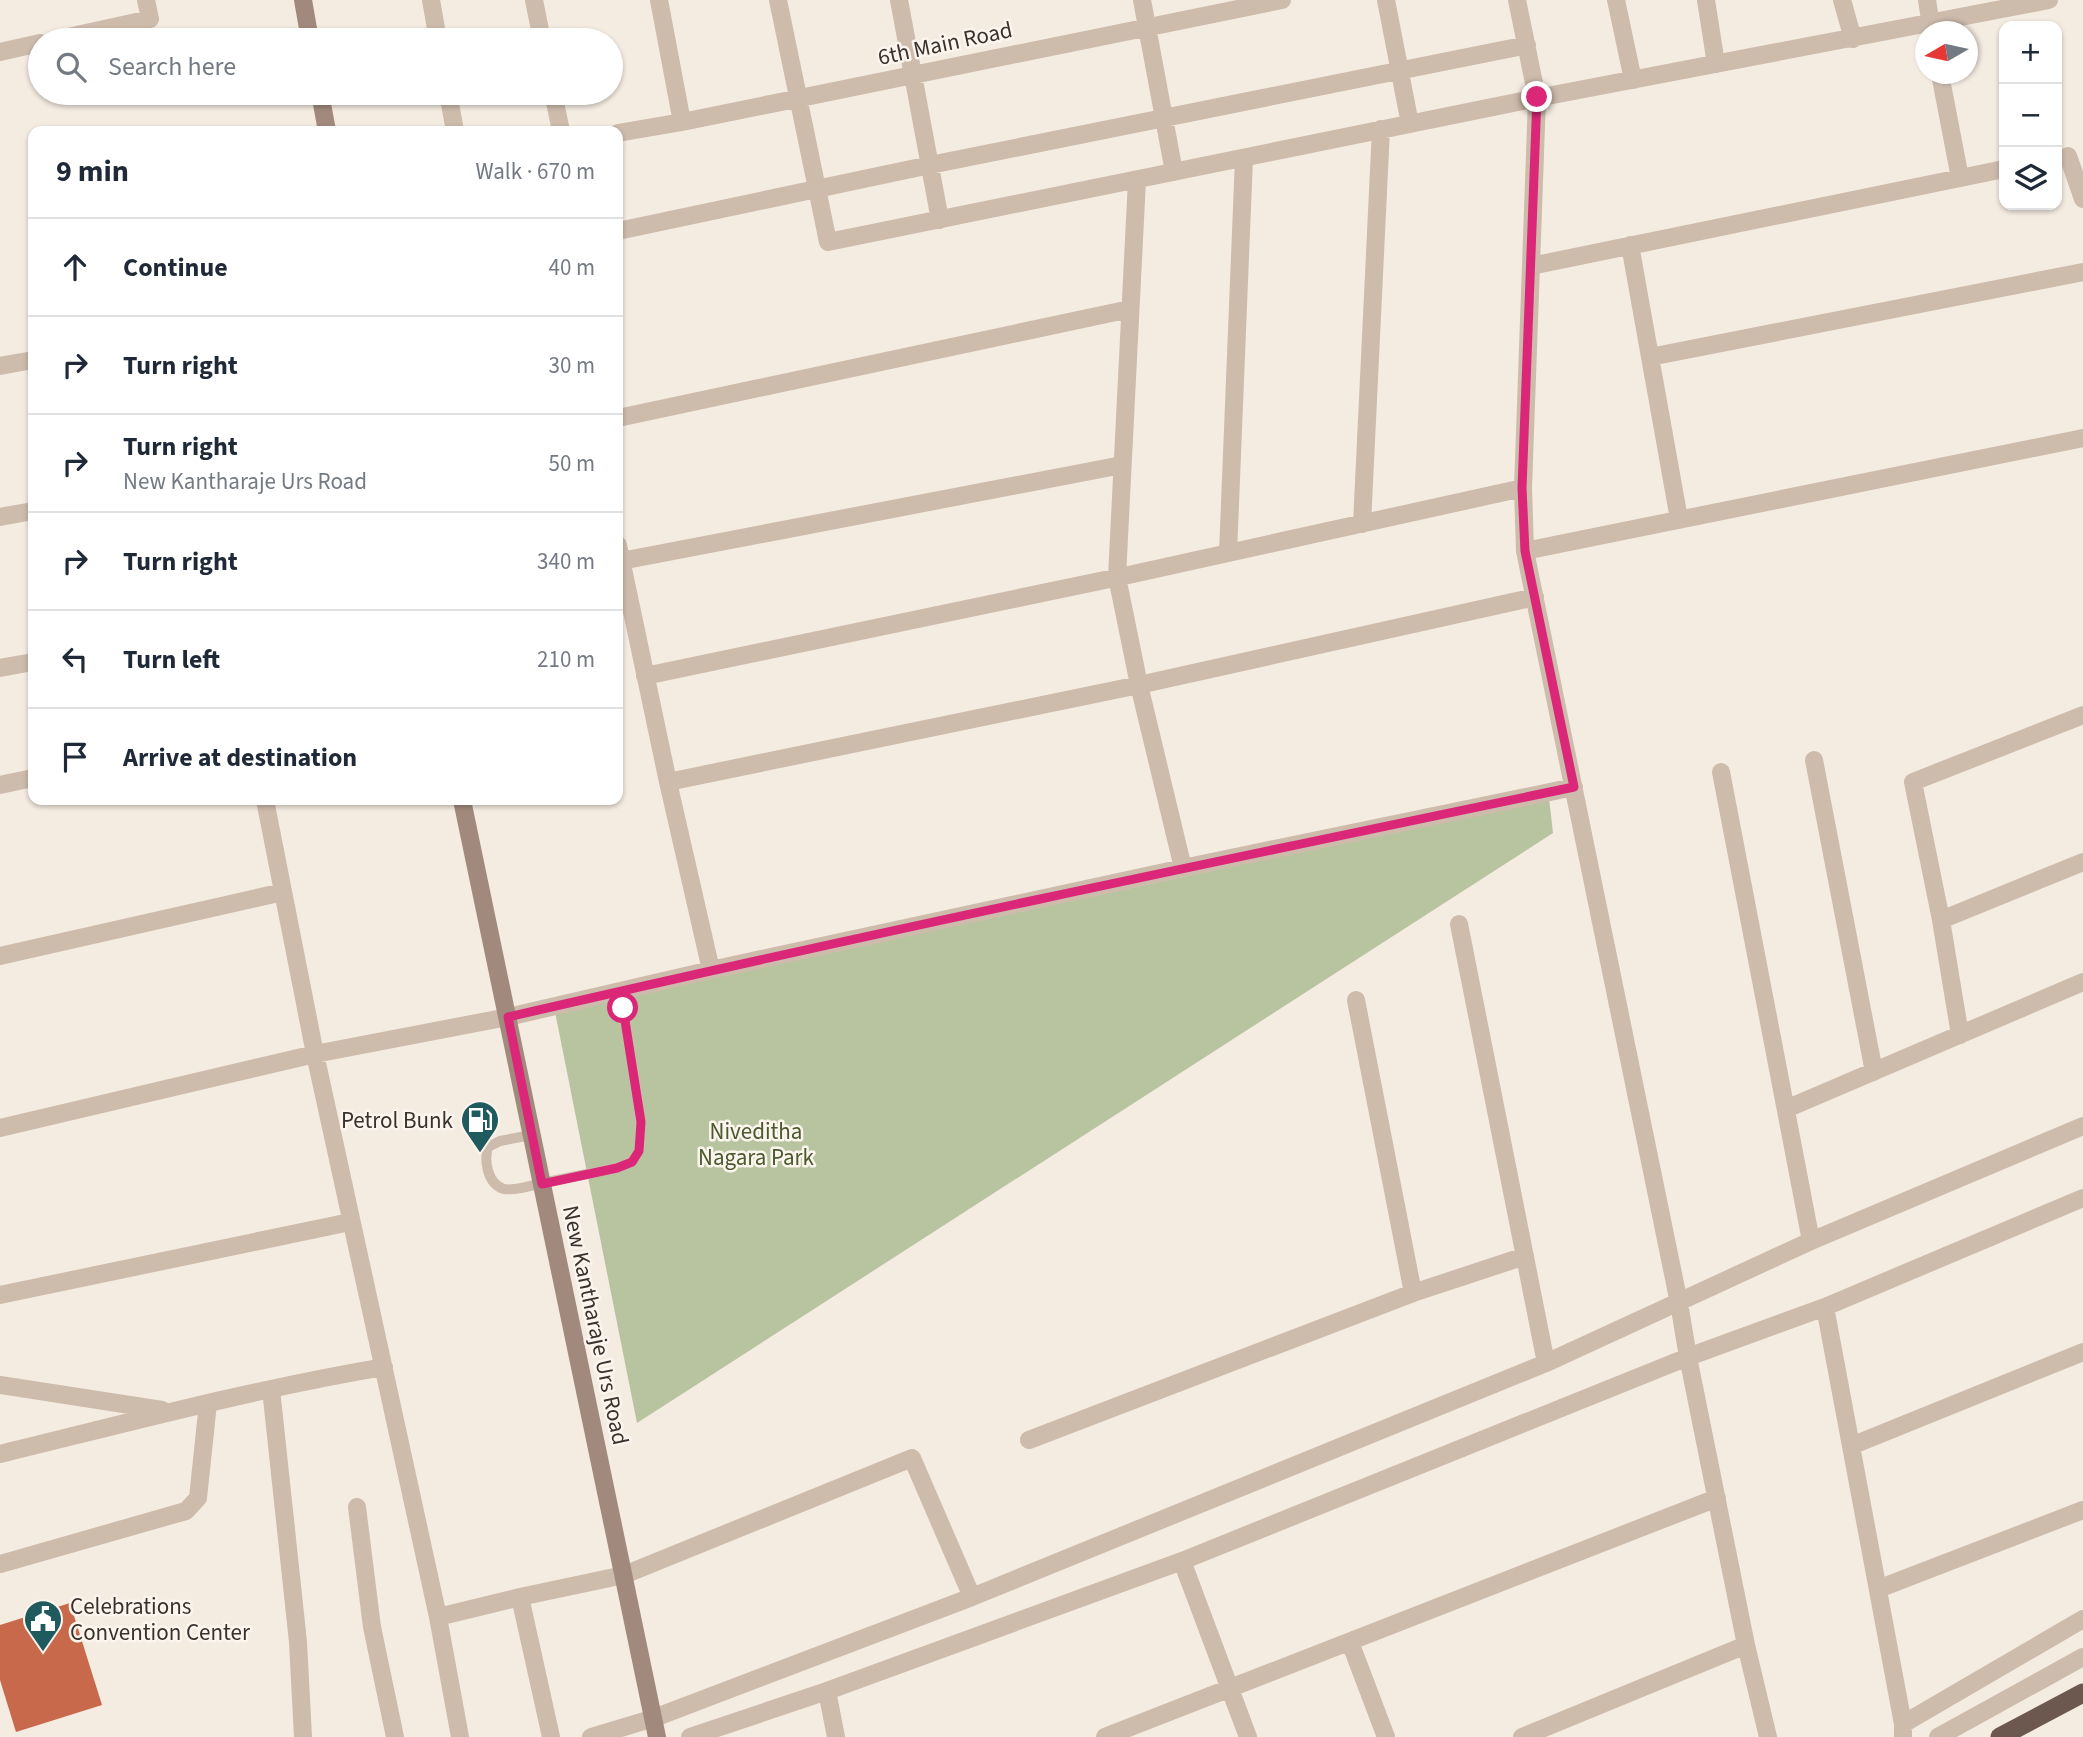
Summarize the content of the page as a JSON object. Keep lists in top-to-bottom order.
{
  "streets": {
    "main road": ["New Kantharaje Urs Road"],
    "street": ["6th Main Road"]
  },
  "parks": ["Niveditha Nagara Park"],
  "places": {
    "fuel station": ["Petrol Bunk"],
    "public building": ["Celebrations Convention Center"]
  },
  "north": "left",
  "page": {
    "map_buttons": ["+", "−"],
    "search": "Search here",
    "heading": ["9 min", "Walk · 670 m"],
    "list": [
      ["Continue", "40 m"],
      ["Turn right", "30 m"],
      ["Turn right", "New Kantharaje Urs Road", "50 m"],
      ["Turn right", "340 m"],
      ["Turn left", "210 m"],
      "Arrive at destination"
    ]
  }
}
